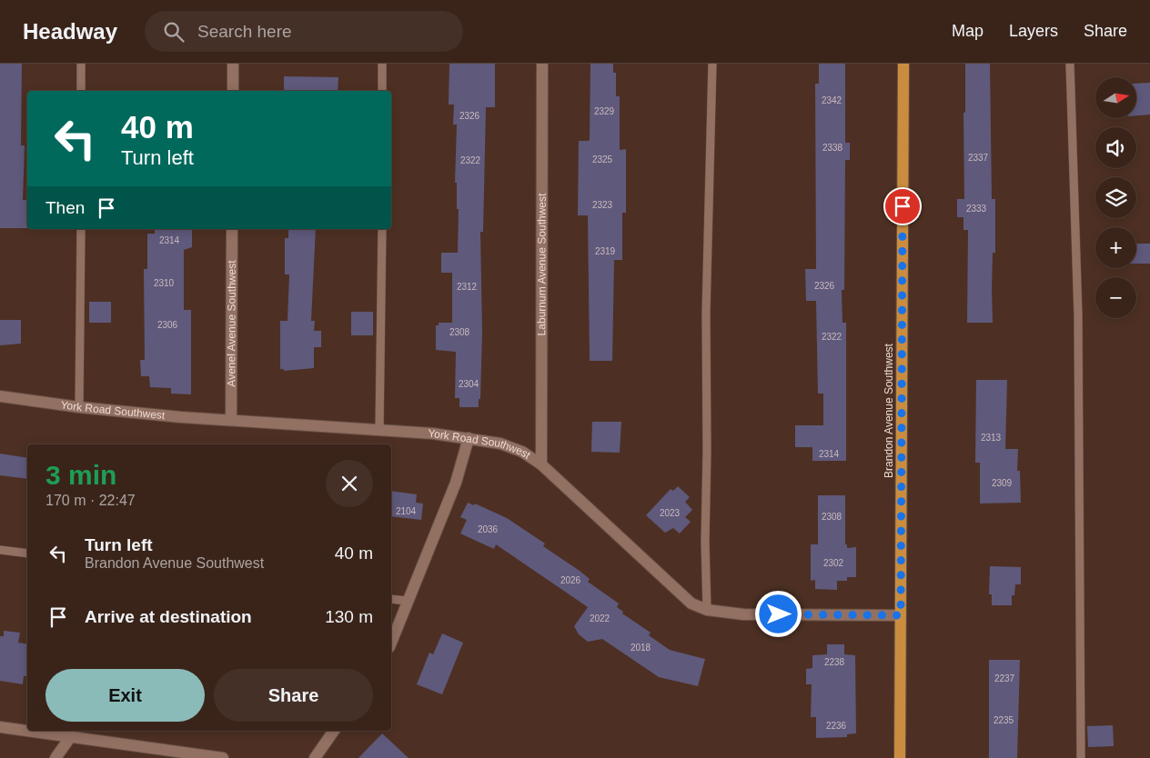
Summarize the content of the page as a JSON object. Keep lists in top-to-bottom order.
{
  "streets": {
    "main road": ["Brandon Avenue Southwest"],
    "street": ["Laburnum Avenue Southwest", "Avenel Avenue Southwest", "York Road Southwest"]
  },
  "crossings": [
    ["Laburnum Avenue Southwest", "York Road Southwest"],
    ["Avenel Avenue Southwest", "York Road Southwest"],
    ["York Road Southwest", "Brandon Avenue Southwest"]
  ],
  "house_numbers": [
    "2342",
    "2329",
    "2326",
    "2338",
    "2337",
    "2325",
    "2322",
    "2323",
    "2333",
    "2314",
    "2319",
    "2310",
    "2326",
    "2312",
    "2306",
    "2308",
    "2322",
    "2304",
    "2313",
    "2314",
    "2309",
    "2104",
    "2023",
    "2308",
    "2036",
    "2302",
    "2026",
    "2022",
    "2018",
    "2238",
    "2237",
    "2235",
    "2236"
  ],
  "north": "right",
  "page": {
    "header": "Headway",
    "search": "Search here",
    "nav": ["Map", "Layers", "Share"],
    "map_buttons": ["+", "−"],
    "turn": ["40 m", "Turn left"],
    "then": "Then",
    "heading": ["3 min", "170 m · 22:47"],
    "list": [
      {
        "name": "Turn left",
        "note": "Brandon Avenue Southwest",
        "value": "40 m"
      },
      {
        "name": "Arrive at destination",
        "value": "130 m"
      }
    ],
    "buttons": ["Exit", "Share"]
  }
}
